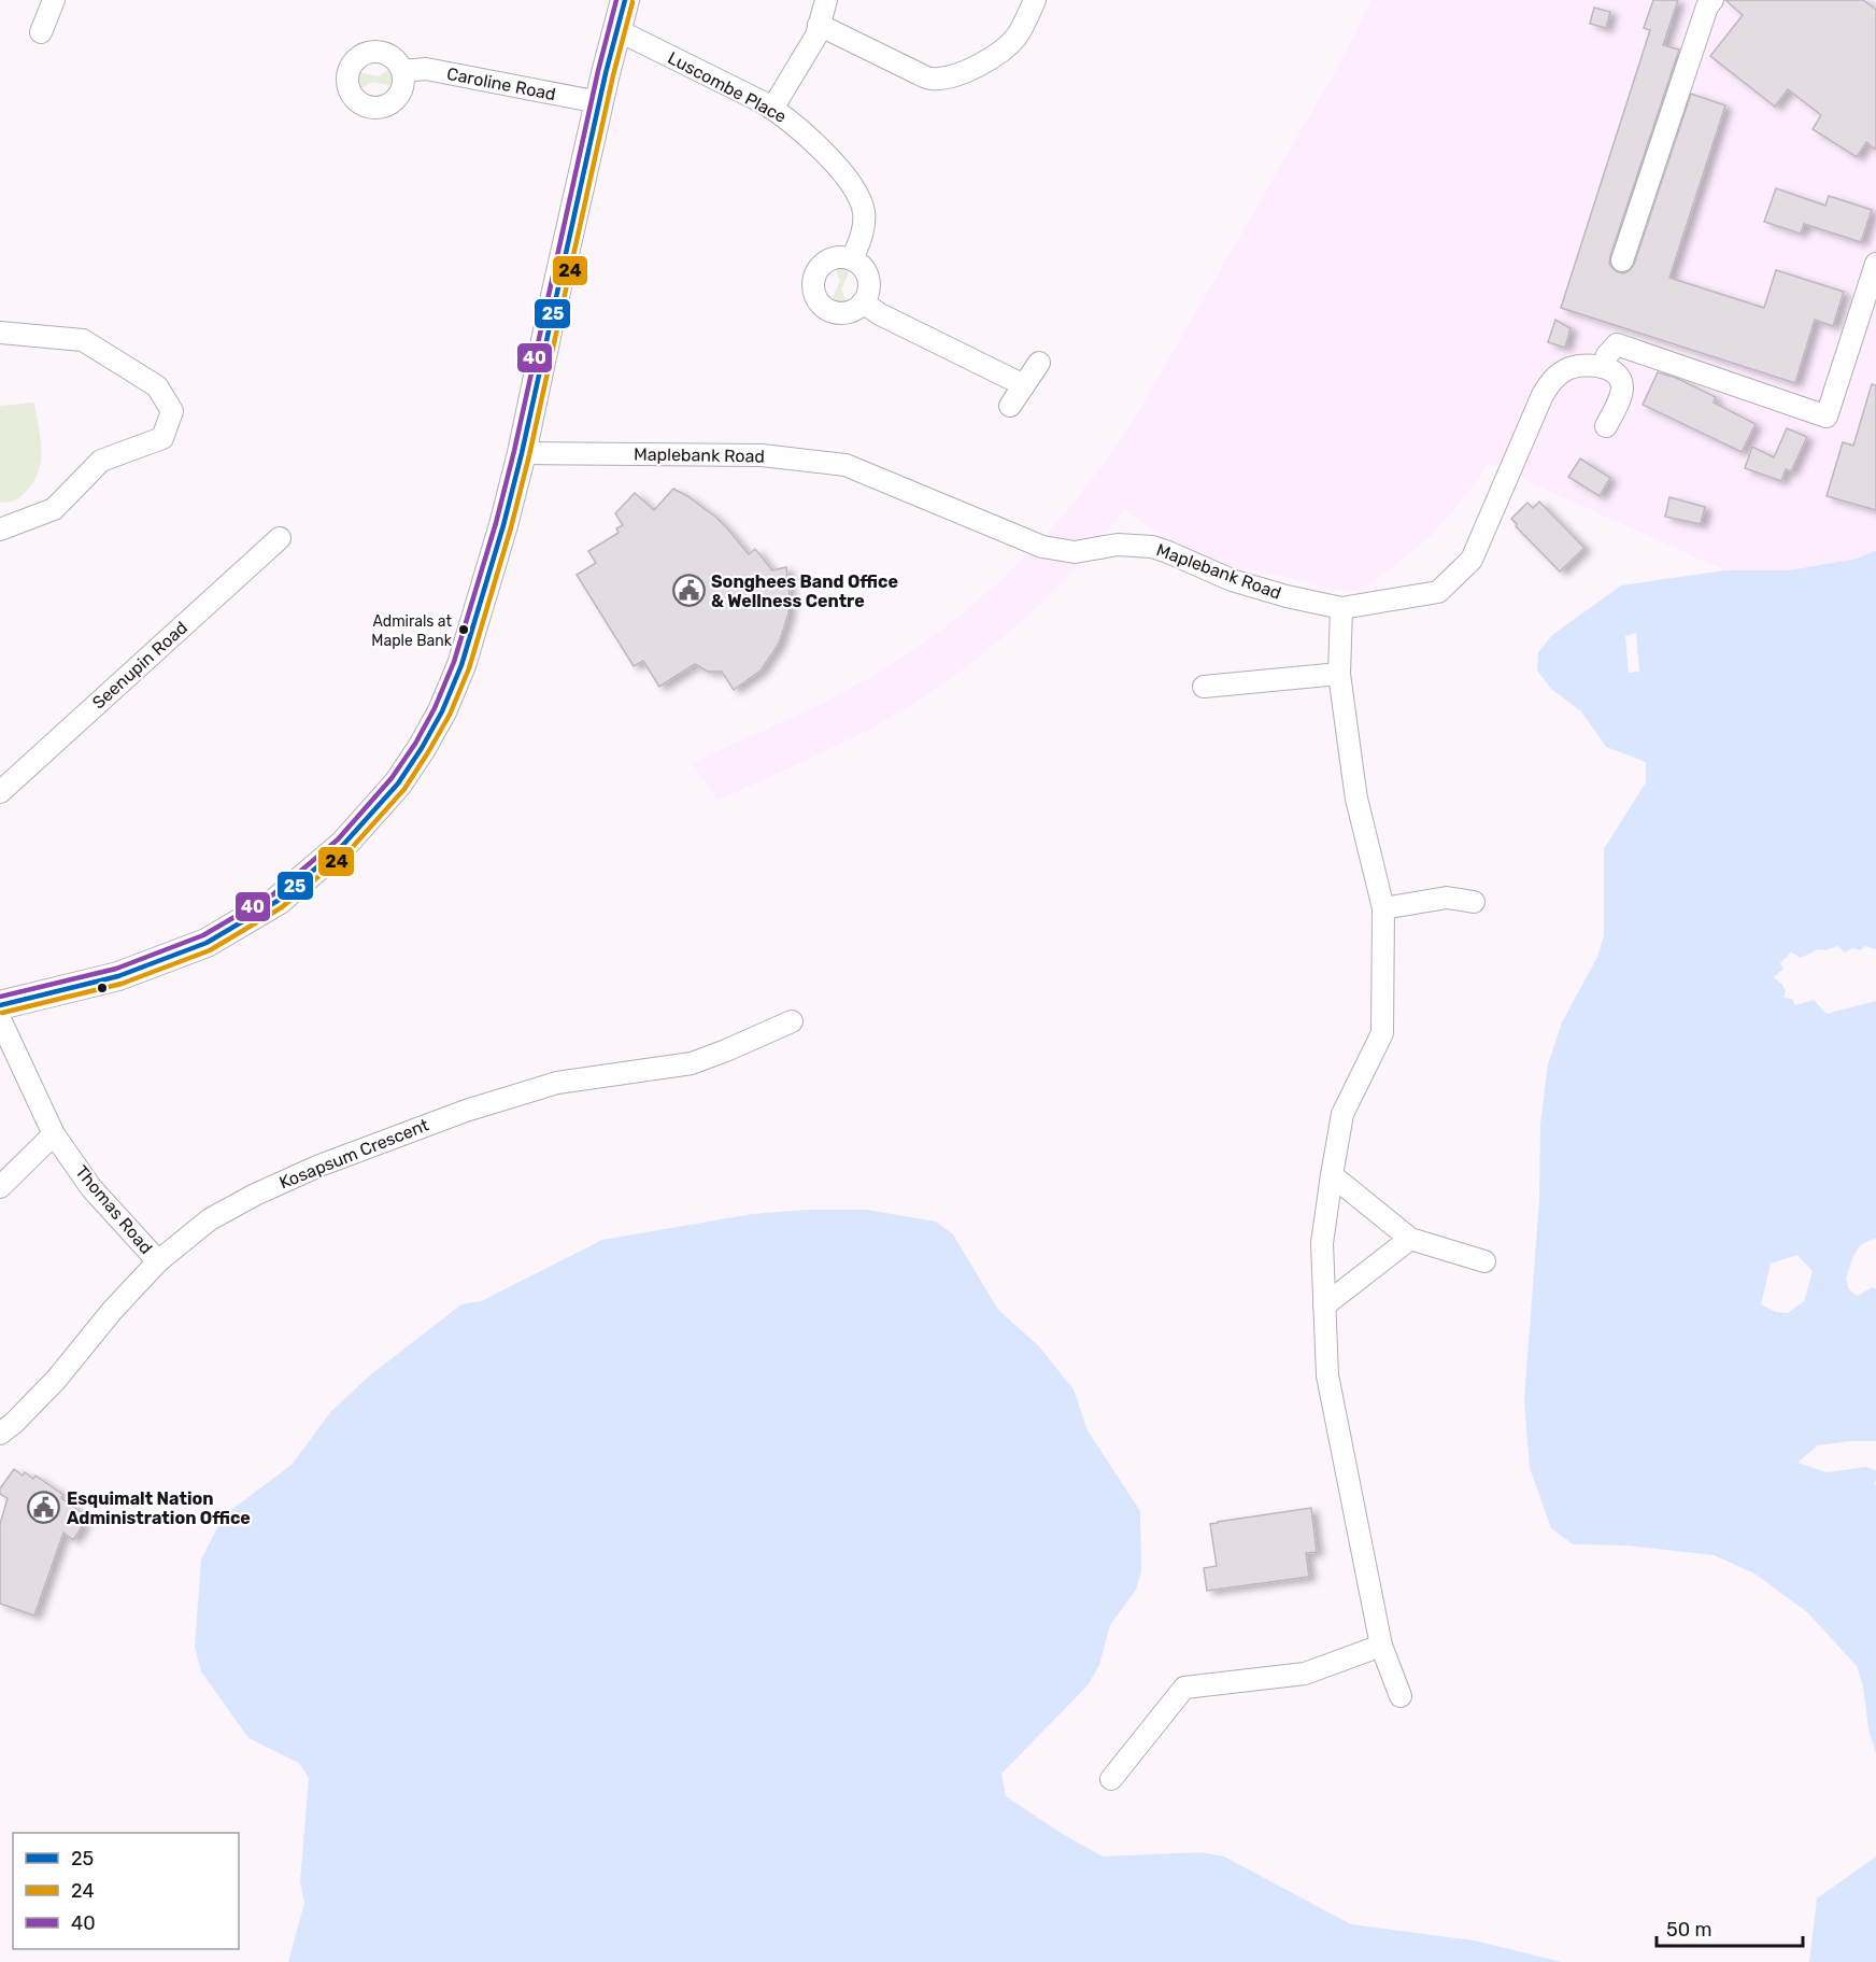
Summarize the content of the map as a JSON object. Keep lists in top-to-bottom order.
{
  "streets": {
    "street": [
      "Caroline Road",
      "Luscombe Place",
      "Maplebank Road",
      "Seenupin Road",
      "Kosapsum Crescent",
      "Thomas Road"
    ]
  },
  "crossings": [
    ["Kosapsum Crescent", "Thomas Road"]
  ],
  "places": {
    "public building": ["Songhees Band Office & Wellness Centre", "Esquimalt Nation Administration Office"],
    "other": ["Admirals at Maple Bank"]
  },
  "lines": ["transit line 25", "transit line 40", "transit line 24"],
  "legend": ["25", "24", "40"],
  "scale_bar": "50 m"
}
